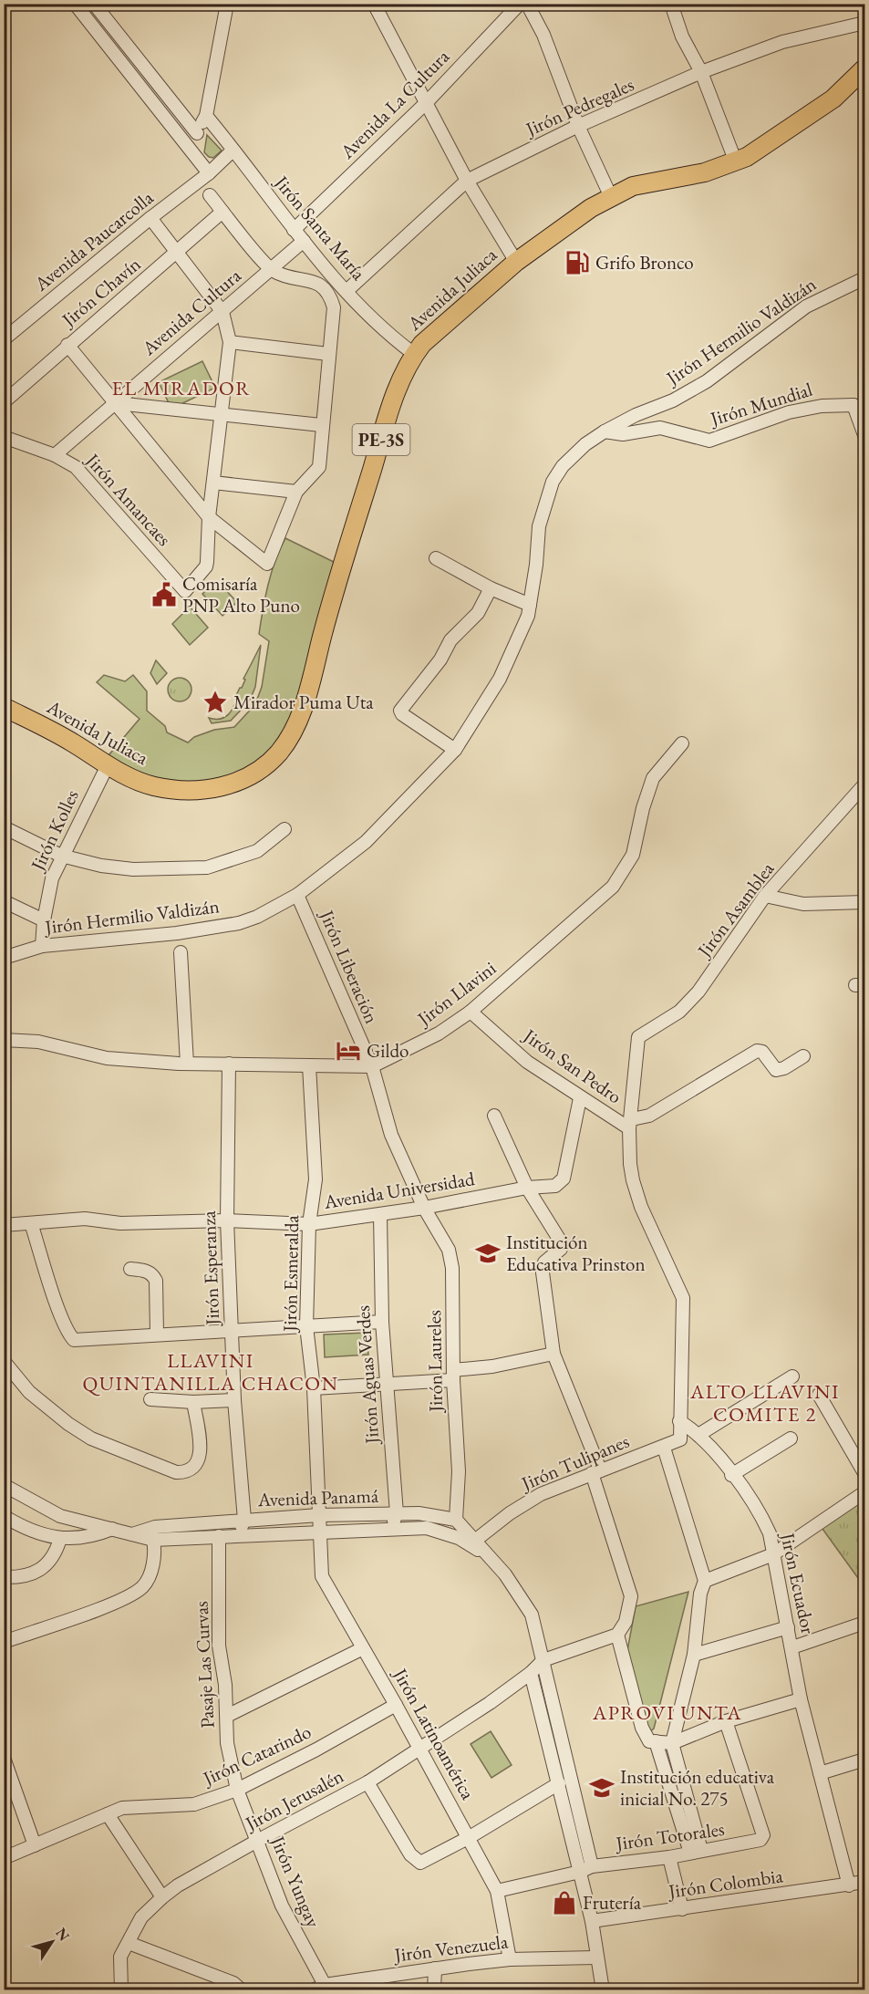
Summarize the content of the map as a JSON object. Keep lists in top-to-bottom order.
{
  "streets": {
    "highway": ["Avenida Juliaca", "PE-3S"],
    "street": [
      "Avenida La Cultura",
      "Jirón Pedregales",
      "Jirón Santa María",
      "Avenida Paucarcolla",
      "Jirón Chavín",
      "Avenida Cultura",
      "Jirón Hermilio Valdizán",
      "Jirón Mundial",
      "Jirón Amancaes",
      "Jirón Kolles",
      "Jirón Asamblea",
      "Jirón Liberación",
      "Jirón Llavini",
      "Jirón San Pedro",
      "Avenida Universidad",
      "Jirón Esperanza",
      "Jirón Esmeralda",
      "Jirón Laureles",
      "Jirón Aguas Verdes",
      "Jirón Tulipanes",
      "Avenida Panamá",
      "Jirón Ecuador",
      "Pasaje Las Curvas",
      "Jirón Latinoamérica",
      "Jirón Catarindo",
      "Jirón Jerusalén",
      "Jirón Totorales",
      "Jirón Yungay",
      "Jirón Colombia",
      "Jirón Venezuela"
    ]
  },
  "crossings": [
    ["Avenida La Cultura", "Jirón Santa María"],
    ["Jirón Pedregales", "Jirón Santa María"],
    ["Jirón Santa María", "Avenida Paucarcolla"],
    ["Jirón Santa María", "Avenida Juliaca"],
    ["Jirón Santa María", "Avenida Cultura"],
    ["Avenida Juliaca", "Jirón Kolles"],
    ["Avenida Cultura", "Jirón Amancaes"],
    ["Jirón Hermilio Valdizán", "Jirón Mundial"],
    ["Jirón Hermilio Valdizán", "Jirón Kolles"],
    ["Jirón Hermilio Valdizán", "Jirón Liberación"],
    ["Jirón Asamblea", "Jirón San Pedro"],
    ["Jirón Liberación", "Jirón Llavini"],
    ["Jirón Liberación", "Avenida Universidad"],
    ["Jirón Liberación", "Jirón Laureles"],
    ["Jirón Llavini", "Jirón San Pedro"],
    ["Jirón Llavini", "Jirón Esperanza"],
    ["Jirón Llavini", "Jirón Esmeralda"],
    ["Jirón San Pedro", "Avenida Universidad"],
    ["Avenida Universidad", "Jirón Esperanza"],
    ["Avenida Universidad", "Jirón Esmeralda"],
    ["Avenida Universidad", "Jirón Laureles"],
    ["Avenida Universidad", "Jirón Aguas Verdes"],
    ["Jirón Esperanza", "Avenida Panamá"],
    ["Jirón Esmeralda", "Avenida Panamá"],
    ["Jirón Esmeralda", "Jirón Latinoamérica"],
    ["Jirón Laureles", "Avenida Panamá"],
    ["Jirón Aguas Verdes", "Avenida Panamá"],
    ["Jirón Tulipanes", "Avenida Panamá"],
    ["Jirón Tulipanes", "Jirón Ecuador"],
    ["Avenida Panamá", "Pasaje Las Curvas"],
    ["Avenida Panamá", "Jirón Latinoamérica"],
    ["Avenida Panamá", "Jirón Jerusalén"],
    ["Avenida Panamá", "Jirón Totorales"],
    ["Avenida Panamá", "Jirón Colombia"],
    ["Avenida Panamá", "Jirón Venezuela"],
    ["Jirón Ecuador", "Jirón Colombia"],
    ["Pasaje Las Curvas", "Jirón Catarindo"],
    ["Pasaje Las Curvas", "Jirón Yungay"],
    ["Jirón Latinoamérica", "Jirón Catarindo"],
    ["Jirón Latinoamérica", "Jirón Jerusalén"],
    ["Jirón Latinoamérica", "Jirón Totorales"],
    ["Jirón Latinoamérica", "Jirón Venezuela"],
    ["Jirón Catarindo", "Jirón Yungay"],
    ["Jirón Jerusalén", "Jirón Yungay"],
    ["Jirón Yungay", "Jirón Venezuela"]
  ],
  "districts": [
    "EL MIRADOR",
    "LLAVINI QUINTANILLA CHACON",
    "ALTO LLAVINI COMITE 2",
    "APROVI UNTA"
  ],
  "places": {
    "fuel station": ["Grifo Bronco"],
    "public building": ["Comisaría PNP Alto Puno"],
    "place": ["Mirador Puma Uta"],
    "hotel": ["Gildo"],
    "school or university": ["Institución Educativa Prinston", "Institución educativa inicial No. 275"],
    "shop": ["Frutería"]
  },
  "north": "top right"
}
